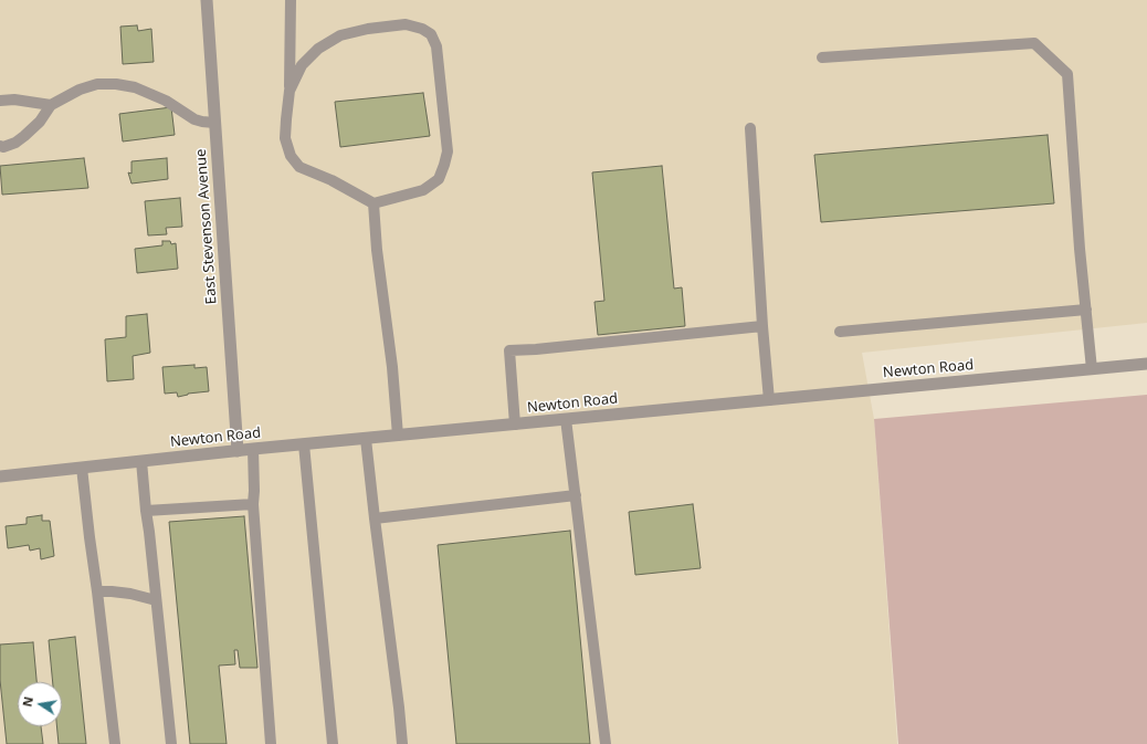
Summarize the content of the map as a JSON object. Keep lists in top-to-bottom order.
{
  "streets": {
    "street": ["East Stevenson Avenue", "Newton Road"]
  },
  "crossings": [
    ["East Stevenson Avenue", "Newton Road"]
  ],
  "north": "left"
}
